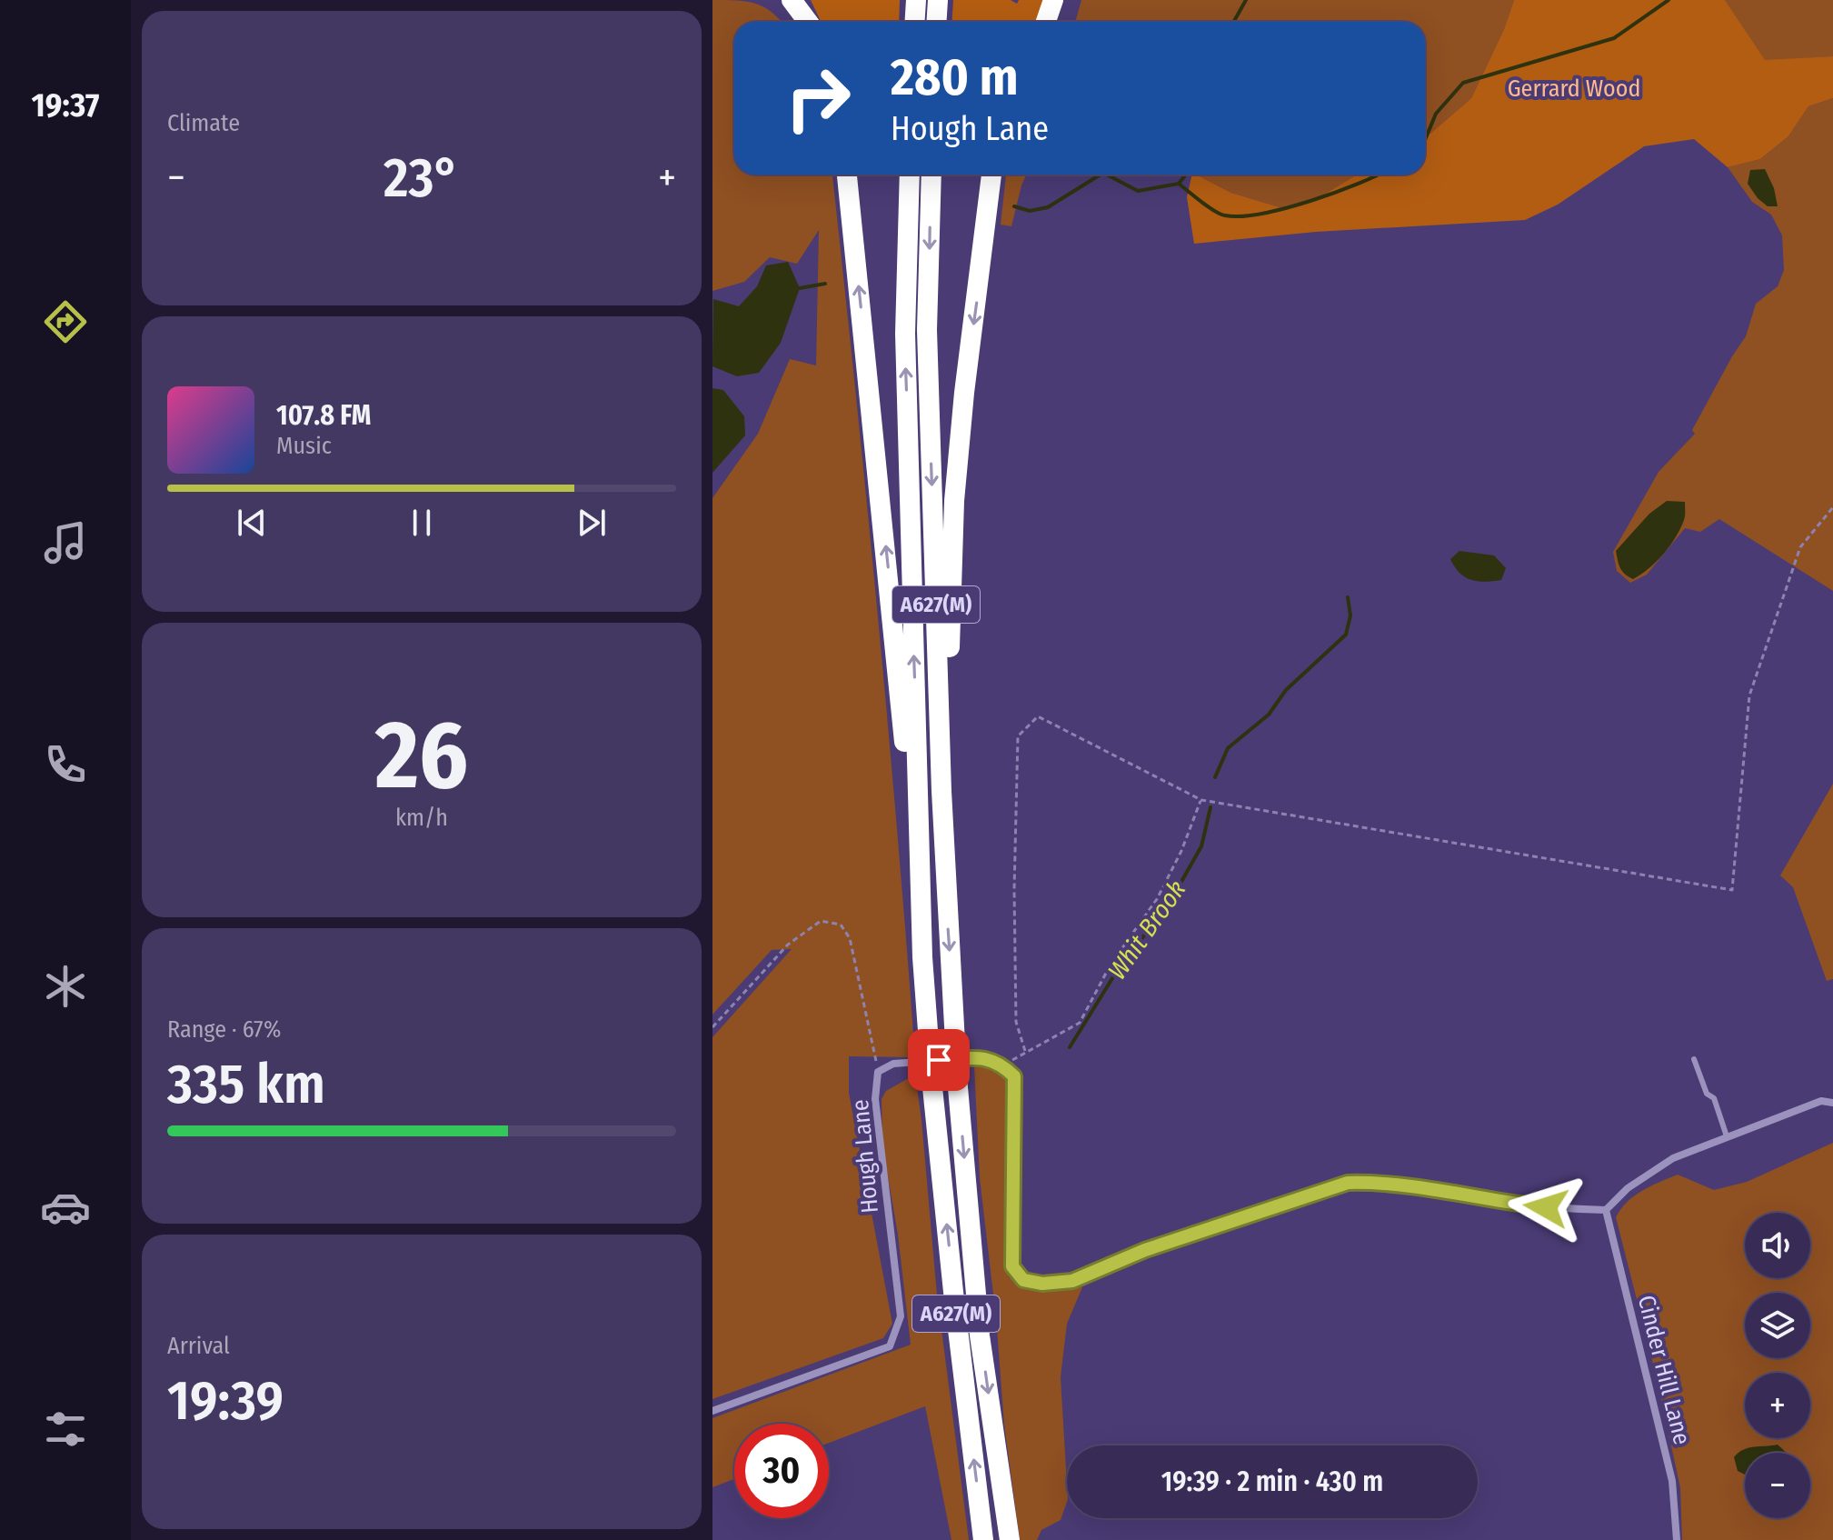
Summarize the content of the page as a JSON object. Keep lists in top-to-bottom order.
{
  "streets": {
    "highway": ["A627(M)"],
    "street": ["Hough Lane", "Cinder Hill Lane"]
  },
  "water": ["Whit Brook"],
  "parks": ["Gerrard Wood"],
  "page": {
    "tabs": "19:37",
    "tile": [
      "Climate",
      ["26", "km/h"],
      ["Range · 67%", "335 km"],
      ["Arrival", "19:39"]
    ],
    "turn": ["280 m", "Hough Lane"],
    "heat": ["−", "23°", "+"],
    "song": ["107.8 FM", "Music"],
    "map_buttons": ["+", "−"],
    "limit": "30",
    "trip": "19:39 · 2 min · 430 m"
  }
}
